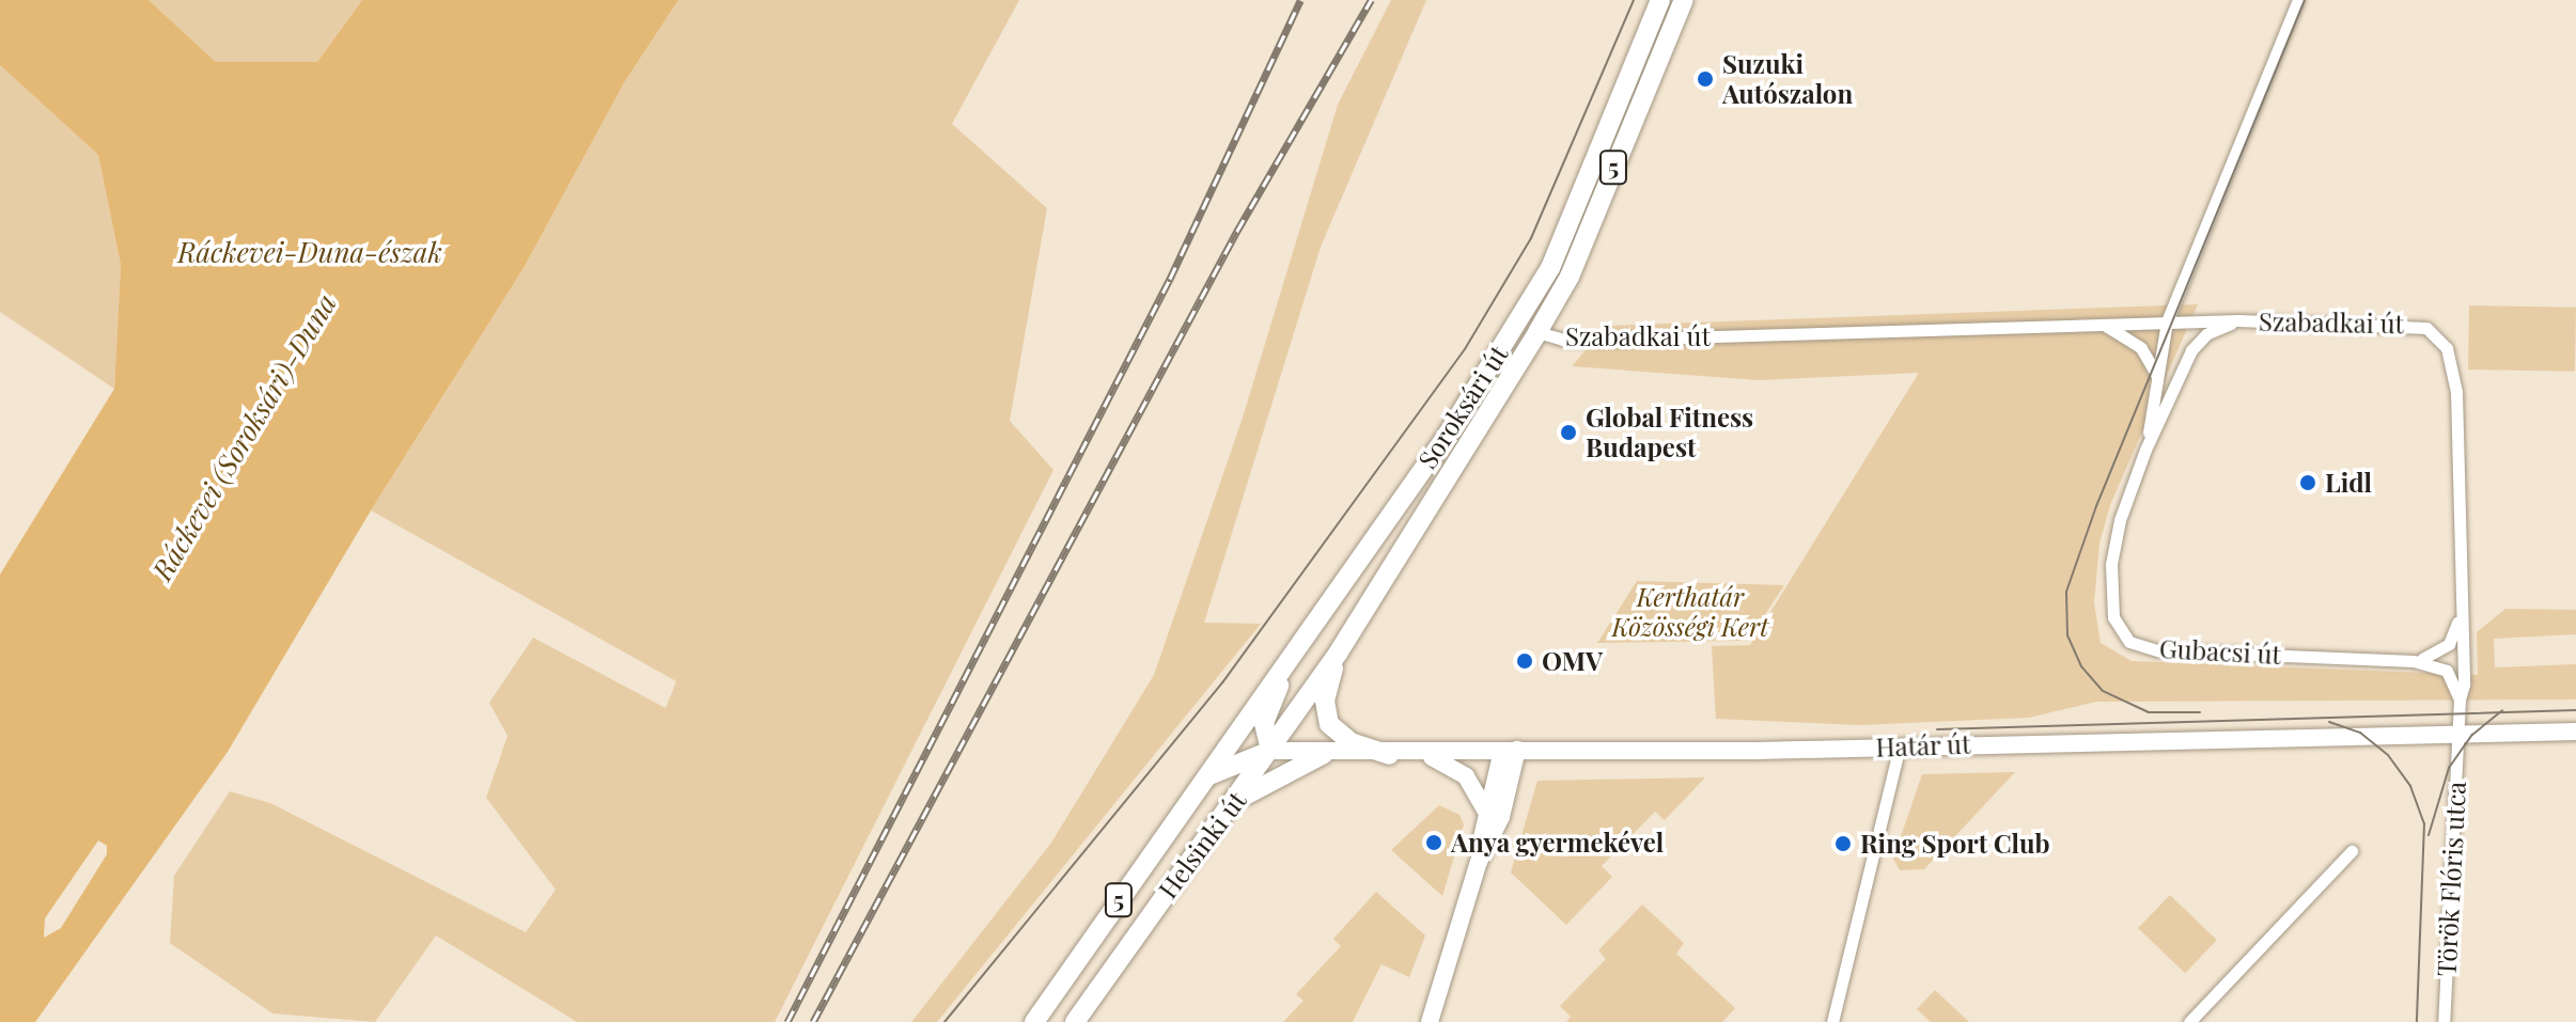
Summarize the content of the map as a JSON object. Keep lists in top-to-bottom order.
{
  "streets": {
    "main road": [
      "5",
      "Soroksári út",
      "Határ út",
      "Helsinki út"
    ],
    "street": ["Szabadkai út", "Gubacsi út", "Török Flóris utca"]
  },
  "crossings": [
    ["Szabadkai út", "Soroksári út"],
    ["Szabadkai út", "Gubacsi út"],
    ["Soroksári út", "Határ út"],
    ["Soroksári út", "Helsinki út"],
    ["Határ út", "Helsinki út"],
    ["Határ út", "Török Flóris utca"]
  ],
  "water": ["Ráckevei-Duna-észak", "Ráckevei (Soroksári)-Duna"],
  "parks": ["Kerthatár Közösségi Kert"],
  "places": [
    "Suzuki Autószalon",
    "Global Fitness Budapest",
    "Lidl",
    "OMV",
    "Anya gyermekével",
    "Ring Sport Club"
  ]
}
